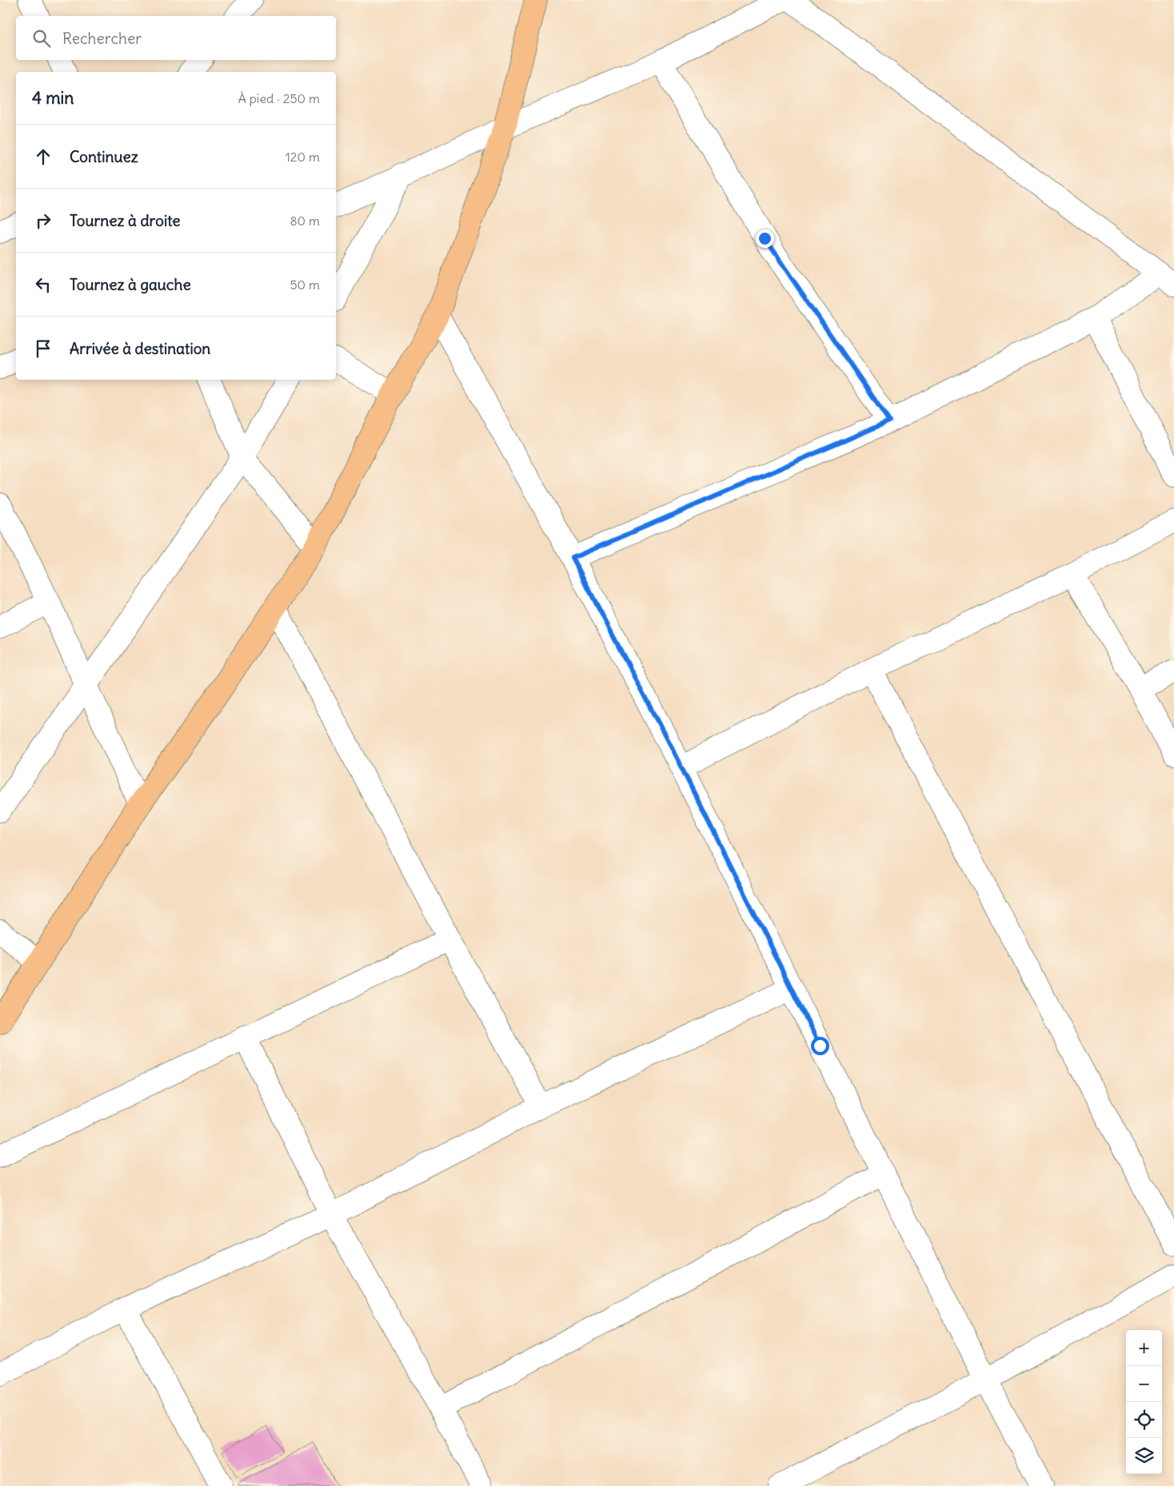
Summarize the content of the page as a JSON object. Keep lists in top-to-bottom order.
{
  "page": {
    "search": "Rechercher",
    "heading": ["4 min", "À pied · 250 m"],
    "list": [
      ["Continuez", "120 m"],
      ["Tournez à droite", "80 m"],
      ["Tournez à gauche", "50 m"],
      "Arrivée à destination"
    ],
    "map_buttons": ["+", "−"]
  }
}
